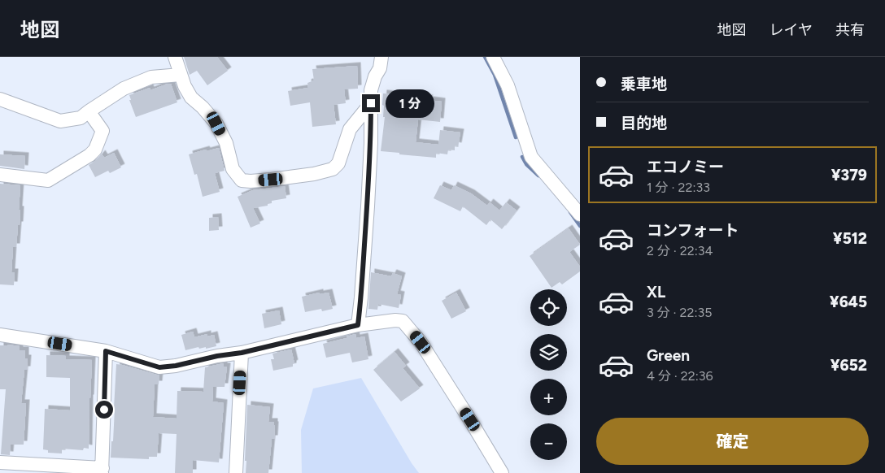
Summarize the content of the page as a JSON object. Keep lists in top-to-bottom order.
{
  "page": {
    "header": "地図",
    "nav": ["地図", "レイヤ", "共有"],
    "banner": ["乗車地", "目的地"],
    "bubble": "1 分",
    "list": [
      {
        "name": "エコノミー",
        "note": "1 分 · 22:33",
        "value": "¥379"
      },
      {
        "name": "コンフォート",
        "note": "2 分 · 22:34",
        "value": "¥512"
      },
      {
        "name": "XL",
        "note": "3 分 · 22:35",
        "value": "¥645"
      },
      {
        "name": "Green",
        "note": "4 分 · 22:36",
        "value": "¥652"
      }
    ],
    "map_buttons": ["+", "−"],
    "buttons": "確定"
  }
}
